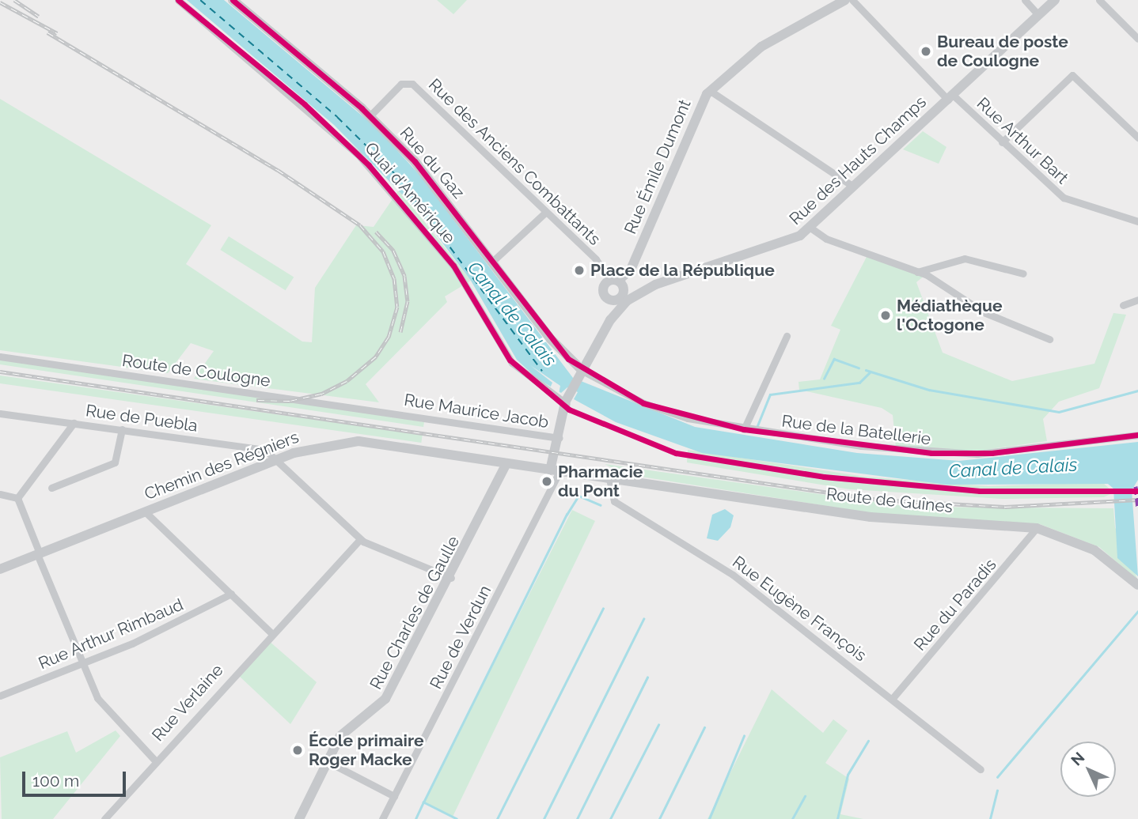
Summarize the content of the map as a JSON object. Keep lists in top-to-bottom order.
{
  "streets": {
    "street": [
      "Rue Arthur Bart",
      "Rue des Hauts Champs",
      "Rue des Anciens Combattants",
      "Rue du Gaz",
      "Rue Émile Dumont",
      "Quai d'Amérique",
      "Route de Coulogne",
      "Rue Maurice Jacob",
      "Rue de Puebla",
      "Rue de la Batellerie",
      "Chemin des Régniers",
      "Route de Guînes",
      "Rue du Paradis",
      "Rue Eugène François",
      "Rue Charles de Gaulle",
      "Rue Arthur Rimbaud",
      "Rue de Verdun",
      "Rue Verlaine"
    ]
  },
  "crossings": [
    ["Rue Arthur Bart", "Rue des Hauts Champs"],
    ["Rue des Hauts Champs", "Rue du Gaz"],
    ["Rue des Hauts Champs", "Quai d'Amérique"],
    ["Rue des Hauts Champs", "Rue Maurice Jacob"],
    ["Rue des Hauts Champs", "Rue de la Batellerie"],
    ["Rue des Hauts Champs", "Chemin des Régniers"],
    ["Rue des Hauts Champs", "Route de Guînes"],
    ["Rue des Hauts Champs", "Rue de Verdun"],
    ["Rue des Anciens Combattants", "Rue du Gaz"],
    ["Rue des Anciens Combattants", "Rue Émile Dumont"],
    ["Rue du Gaz", "Rue de la Batellerie"],
    ["Route de Coulogne", "Rue Maurice Jacob"],
    ["Rue de Puebla", "Chemin des Régniers"],
    ["Rue de Puebla", "Rue Verlaine"],
    ["Chemin des Régniers", "Route de Guînes"],
    ["Chemin des Régniers", "Rue Charles de Gaulle"],
    ["Chemin des Régniers", "Rue de Verdun"],
    ["Route de Guînes", "Rue du Paradis"],
    ["Route de Guînes", "Rue Eugène François"],
    ["Route de Guînes", "Rue de Verdun"],
    ["Rue du Paradis", "Rue Eugène François"]
  ],
  "water": ["Canal de Calais"],
  "places": [
    "Bureau de poste de Coulogne",
    "Place de la République",
    "Médiathèque l'Octogone",
    "Pharmacie du Pont",
    "École primaire Roger Macke"
  ],
  "scale_bar": "100 m",
  "north": "top left"
}
